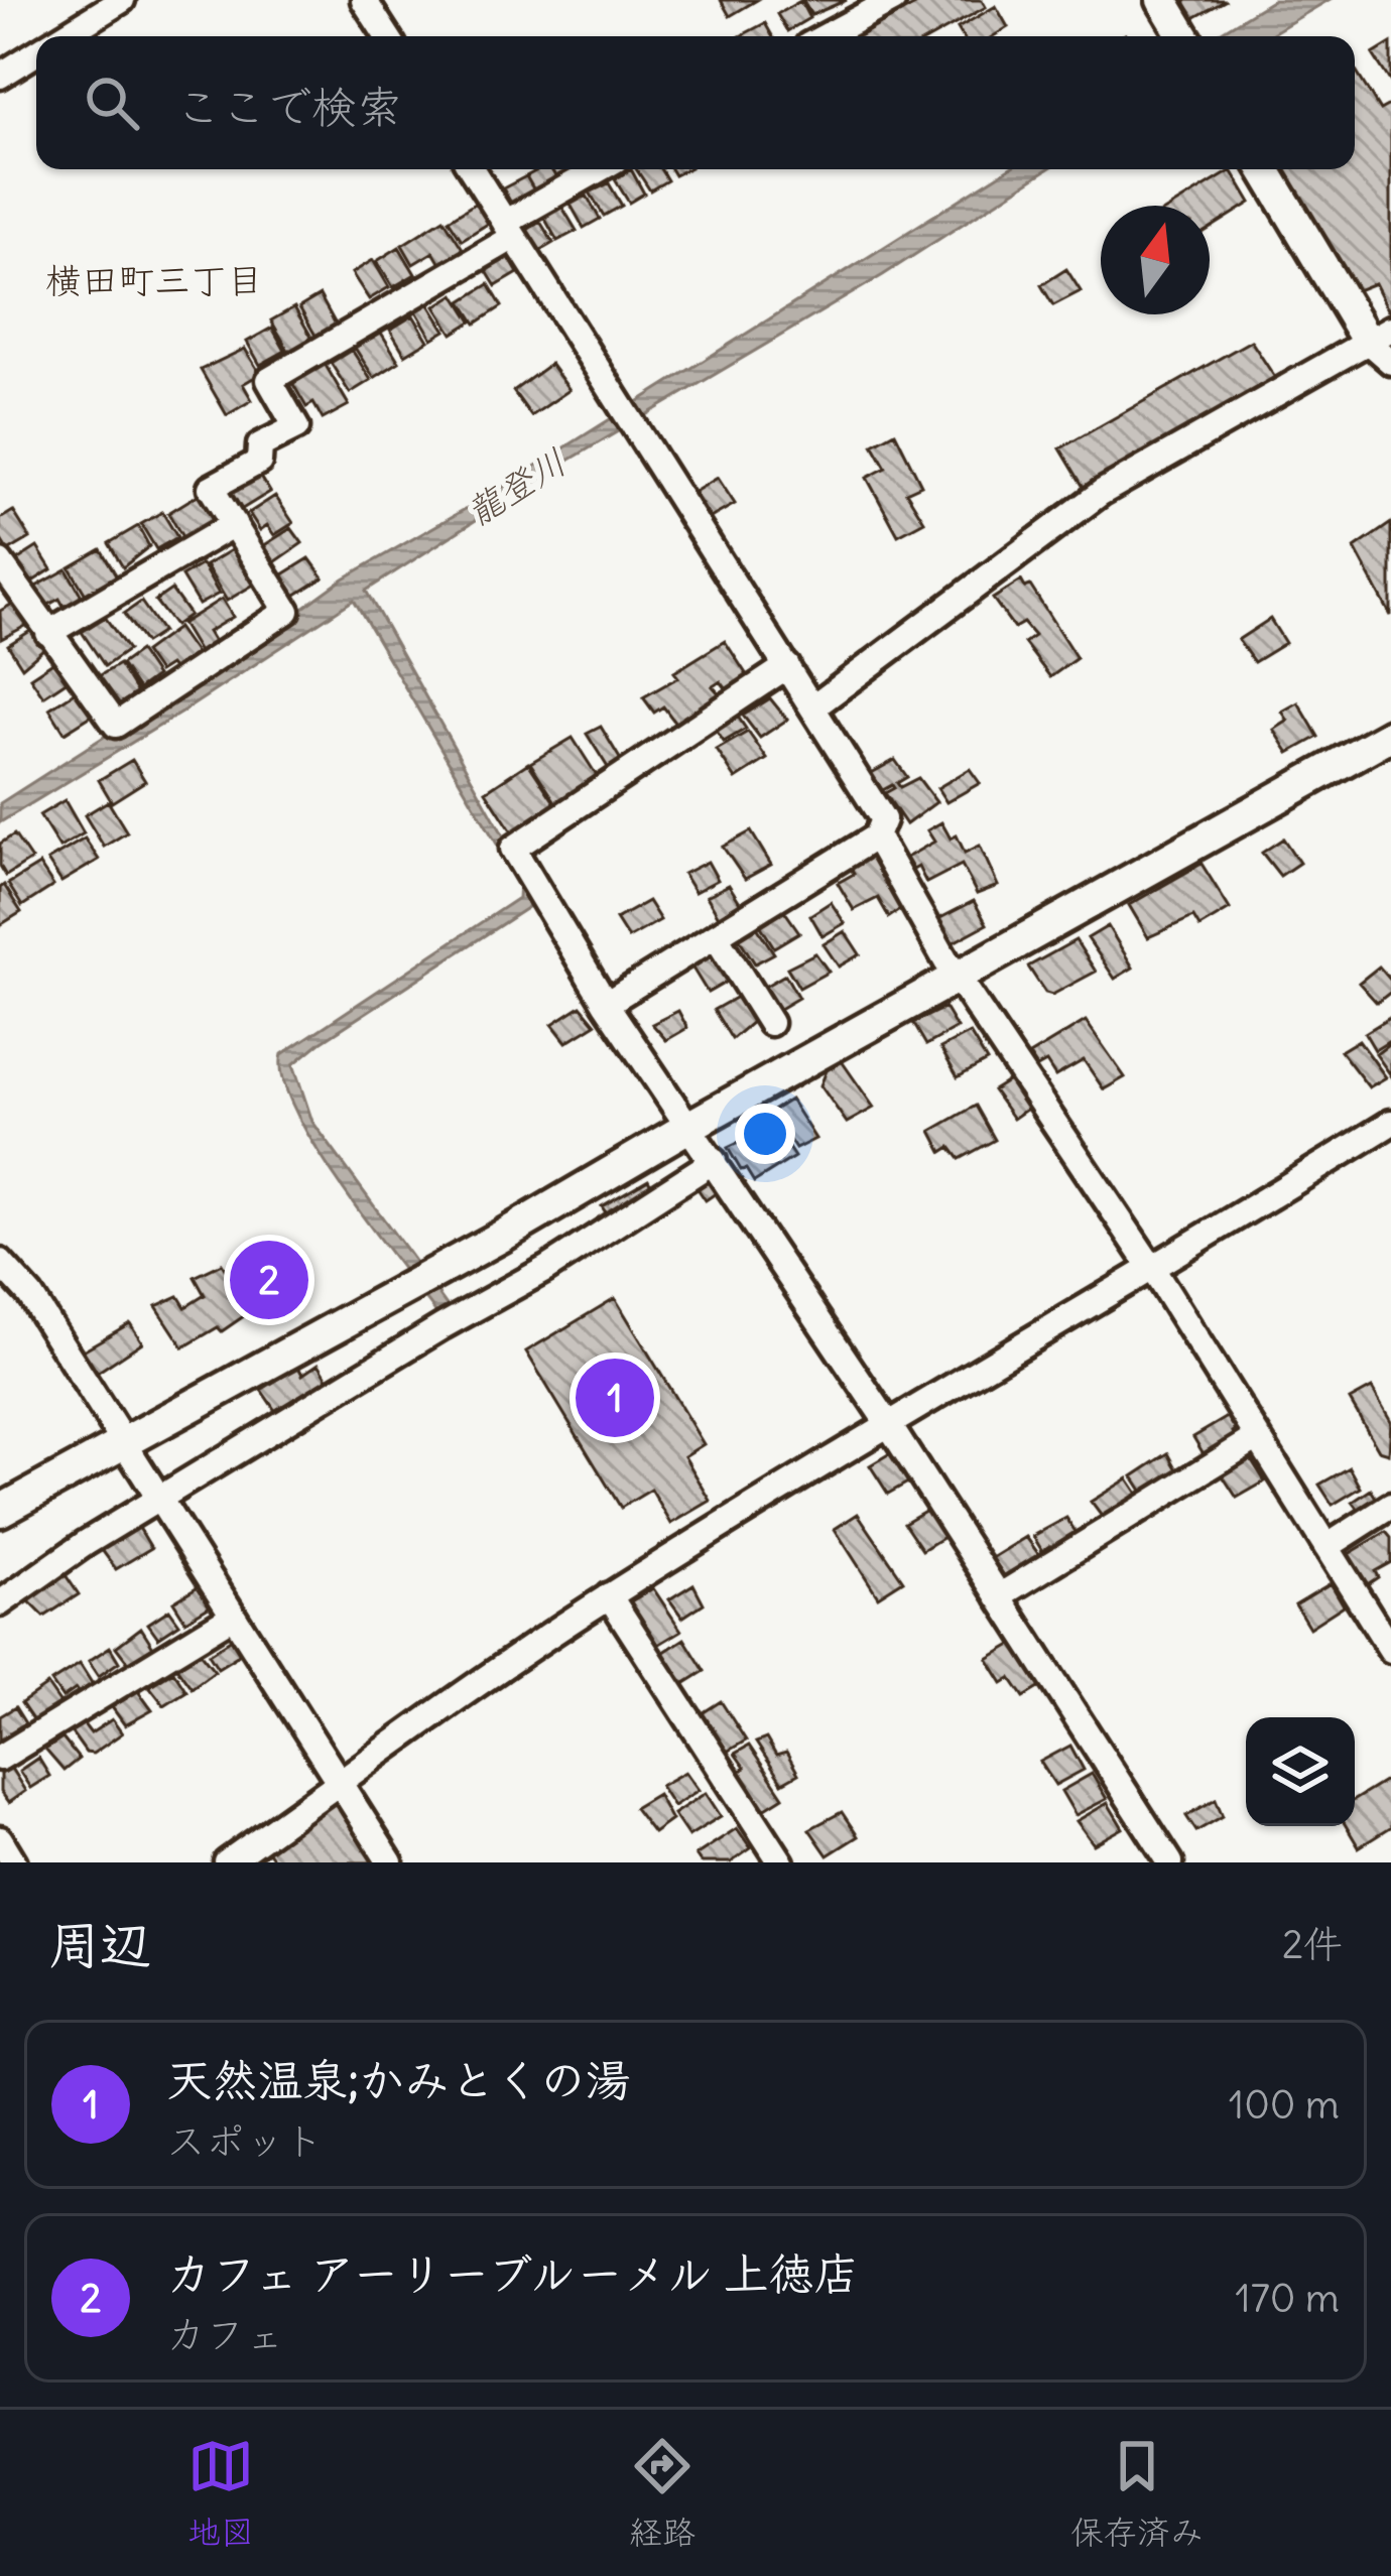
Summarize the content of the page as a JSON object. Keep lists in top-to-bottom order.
{
  "districts": ["横田町三丁目"],
  "water": ["龍登川"],
  "north": "top",
  "page": {
    "search": "ここで検索",
    "pins": ["2", "1"],
    "heading": ["周辺", "2件"],
    "list": [
      {
        "mark": "1",
        "name": "天然温泉;かみとくの湯",
        "note": "スポット",
        "value": "100 m"
      },
      {
        "mark": "2",
        "name": "カフェ アーリーブルーメル 上徳店",
        "note": "カフェ",
        "value": "170 m"
      }
    ],
    "nav": ["地図", "経路", "保存済み"]
  }
}
